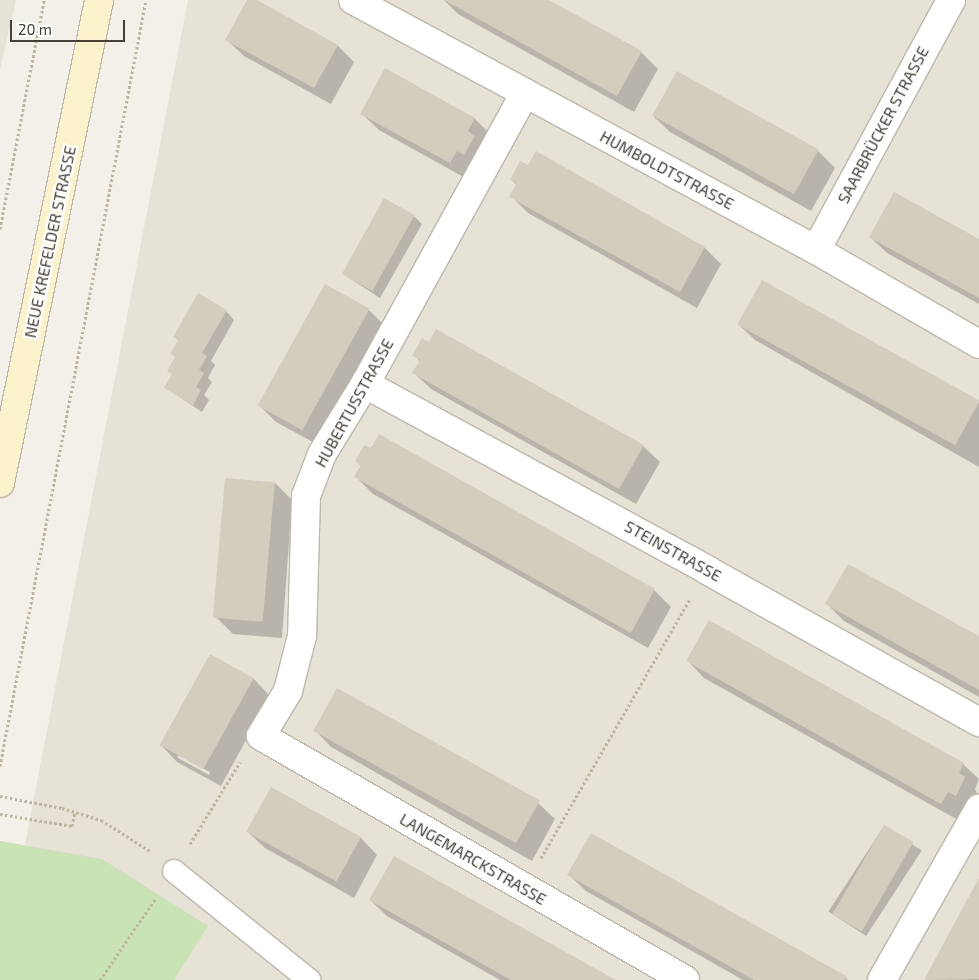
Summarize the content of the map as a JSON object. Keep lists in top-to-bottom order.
{
  "streets": {
    "main road": ["NEUE KREFELDER STRASSE"],
    "street": [
      "SAARBRÜCKER STRASSE",
      "HUMBOLDTSTRASSE",
      "HUBERTUSSTRASSE",
      "STEINSTRASSE",
      "LANGEMARCKSTRASSE"
    ]
  },
  "crossings": [
    ["SAARBRÜCKER STRASSE", "HUMBOLDTSTRASSE"],
    ["HUMBOLDTSTRASSE", "HUBERTUSSTRASSE"],
    ["HUBERTUSSTRASSE", "STEINSTRASSE"],
    ["HUBERTUSSTRASSE", "LANGEMARCKSTRASSE"]
  ],
  "scale_bar": "20 m"
}
